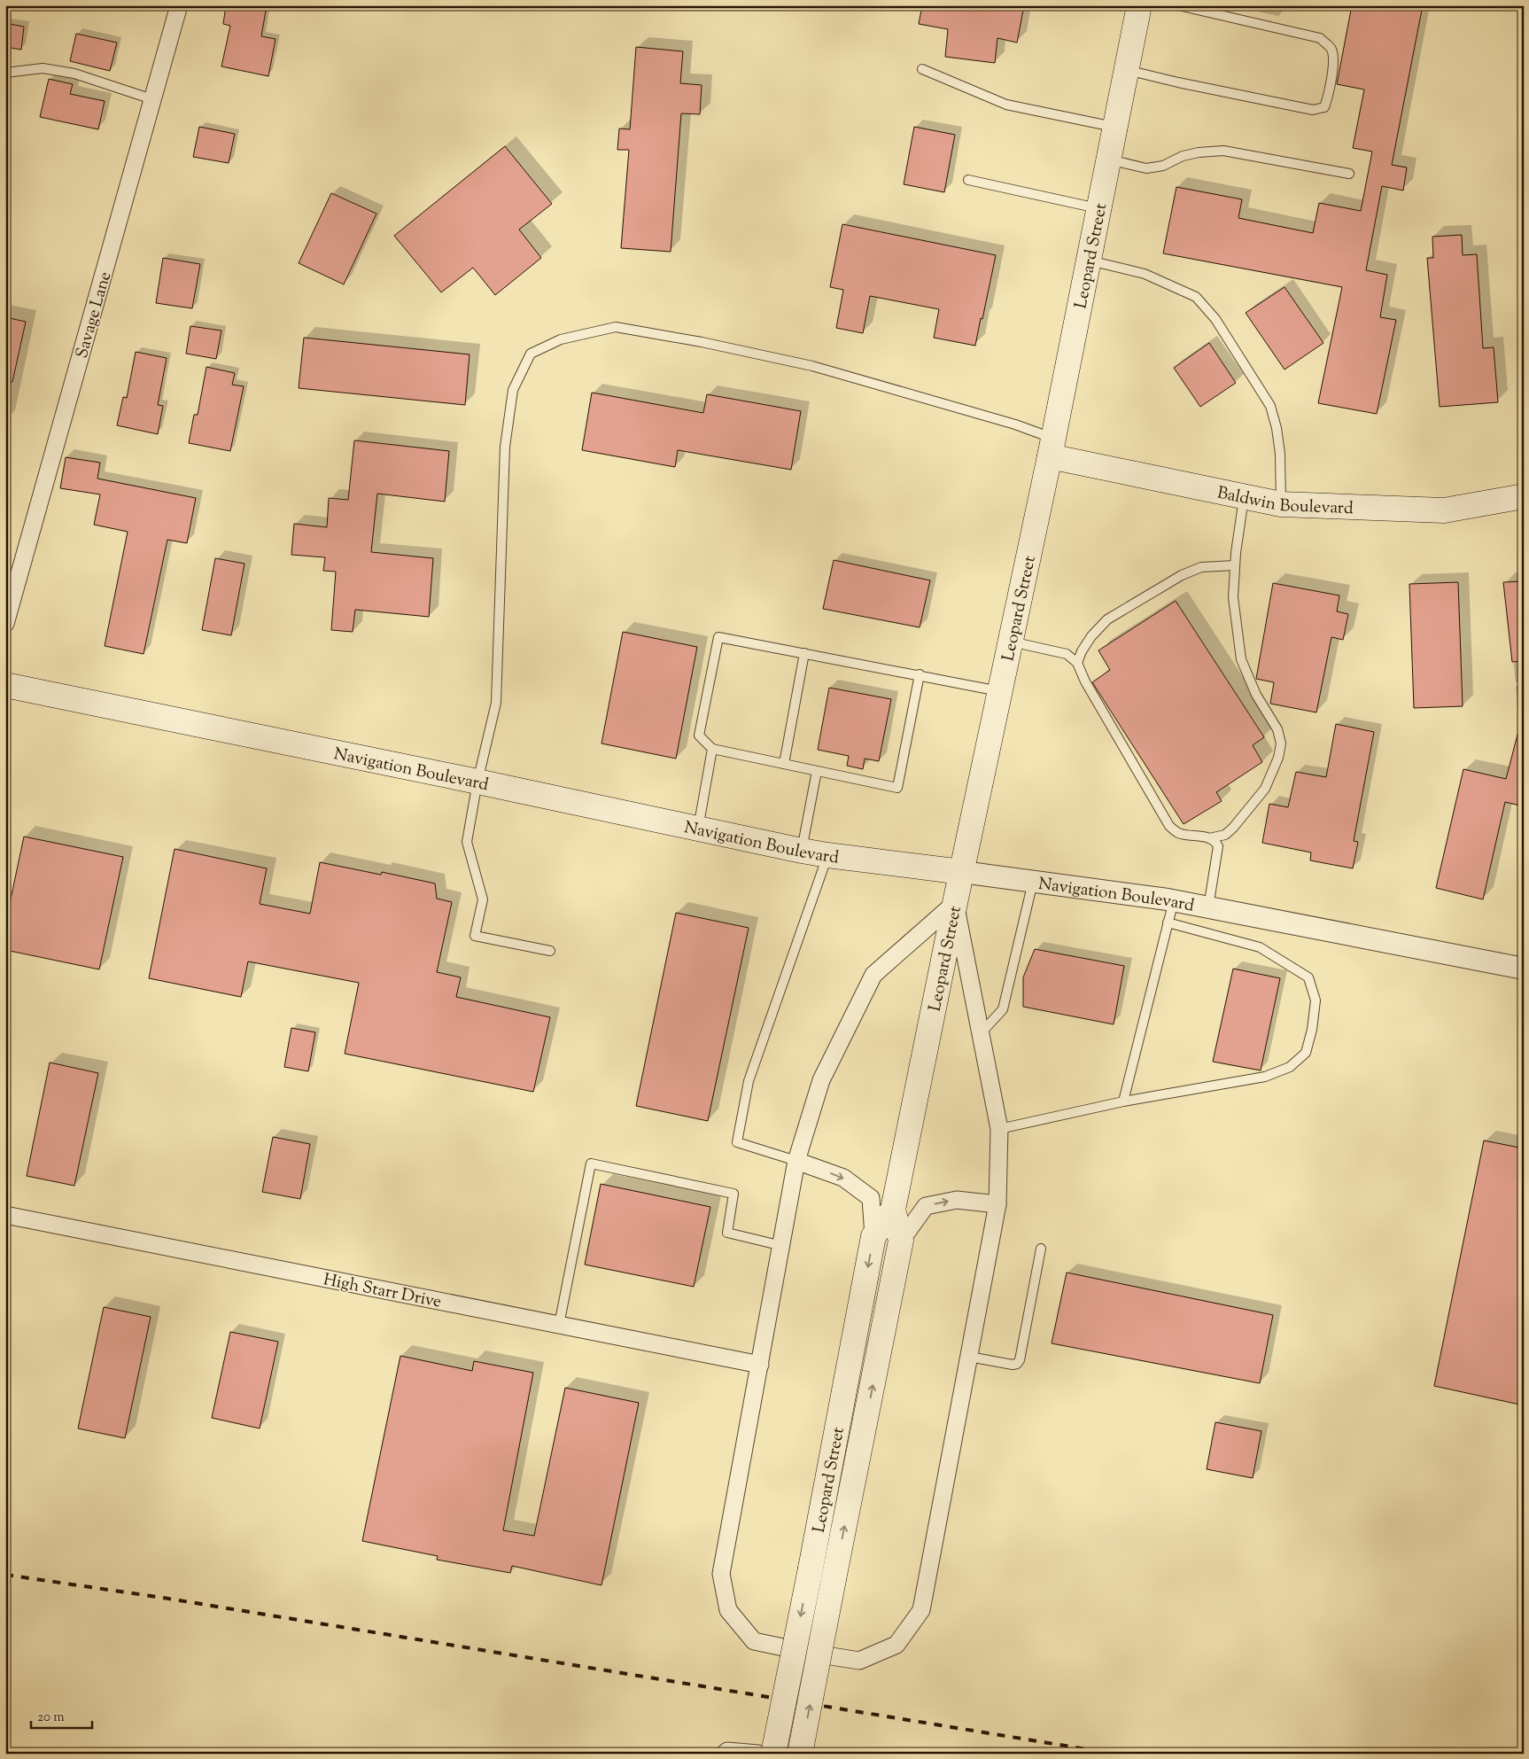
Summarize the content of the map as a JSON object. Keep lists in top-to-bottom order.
{
  "streets": {
    "main road": ["Leopard Street", "Baldwin Boulevard", "Navigation Boulevard"],
    "street": ["Savage Lane", "High Starr Drive"]
  },
  "crossings": [
    ["Leopard Street", "Baldwin Boulevard"],
    ["Leopard Street", "Navigation Boulevard"]
  ],
  "scale_bar": "20 m"
}
